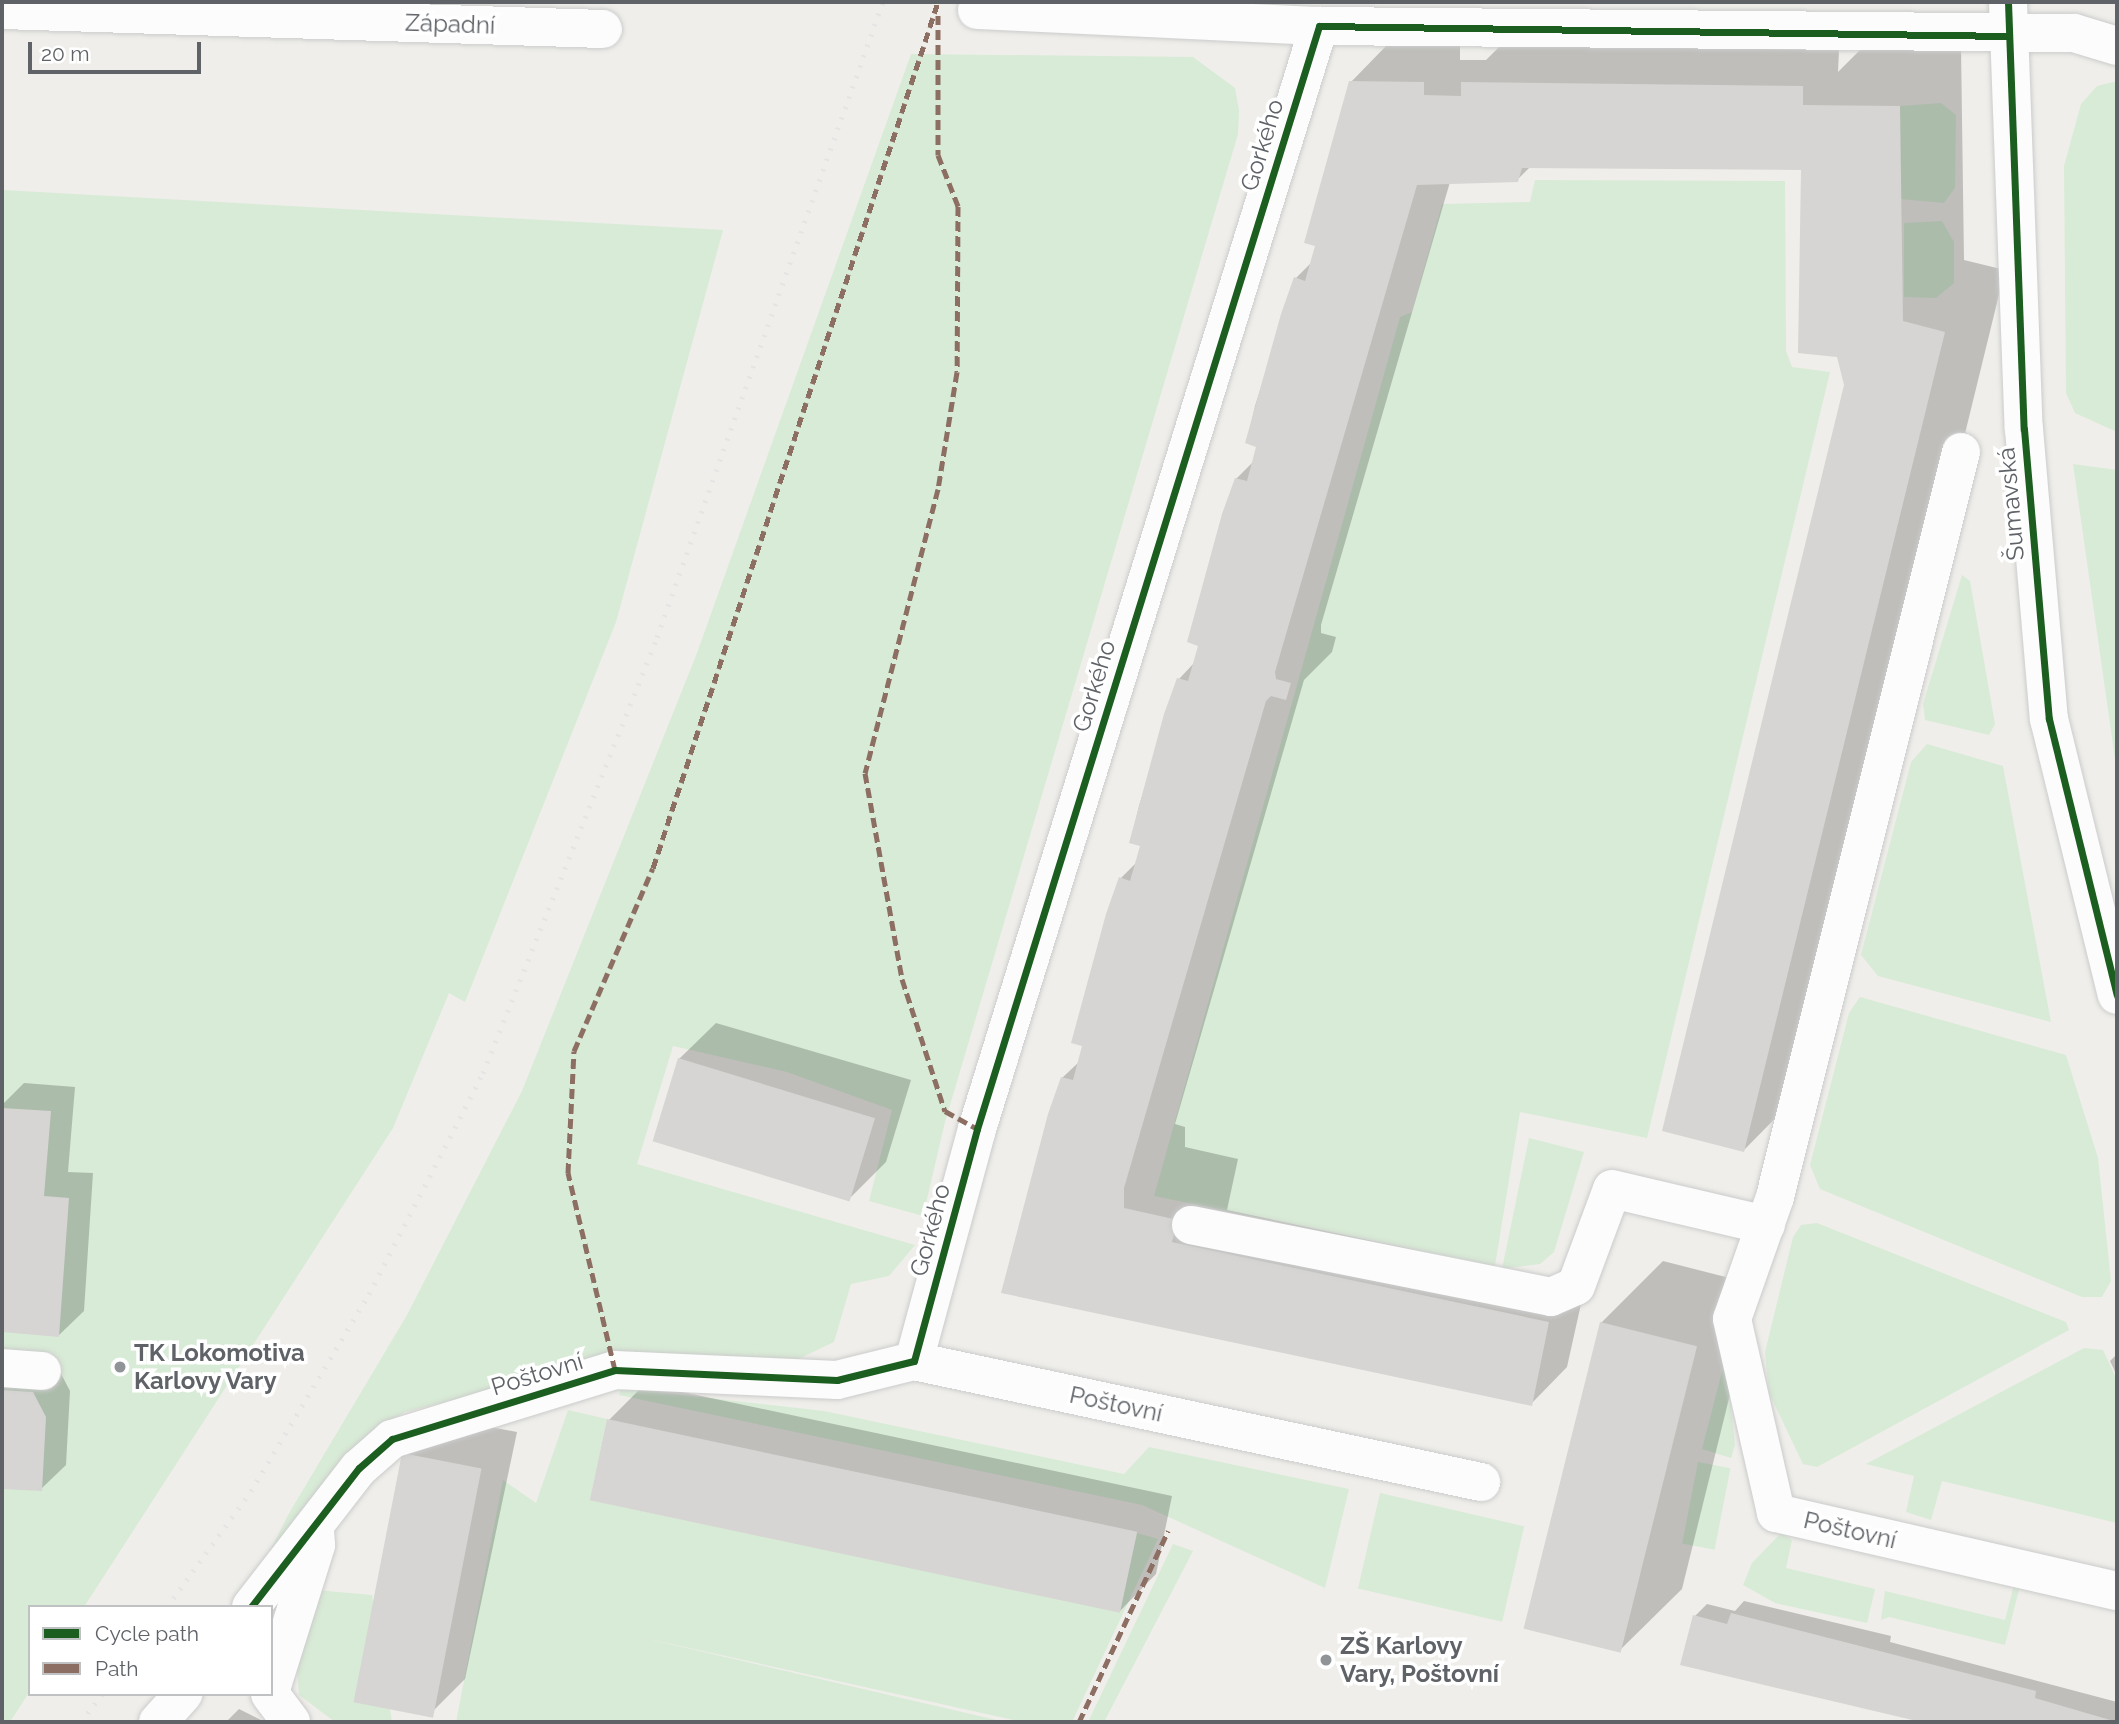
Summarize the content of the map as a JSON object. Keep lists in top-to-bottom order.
{
  "streets": {
    "street": [
      "Západní",
      "Gorkého",
      "Šumavská",
      "Poštovní"
    ]
  },
  "crossings": [
    ["Gorkého", "Poštovní"]
  ],
  "places": ["TK Lokomotiva Karlovy Vary", "ZŠ Karlovy Vary, Poštovní"],
  "legend": ["Cycle path", "Path"],
  "scale_bar": "20 m"
}
